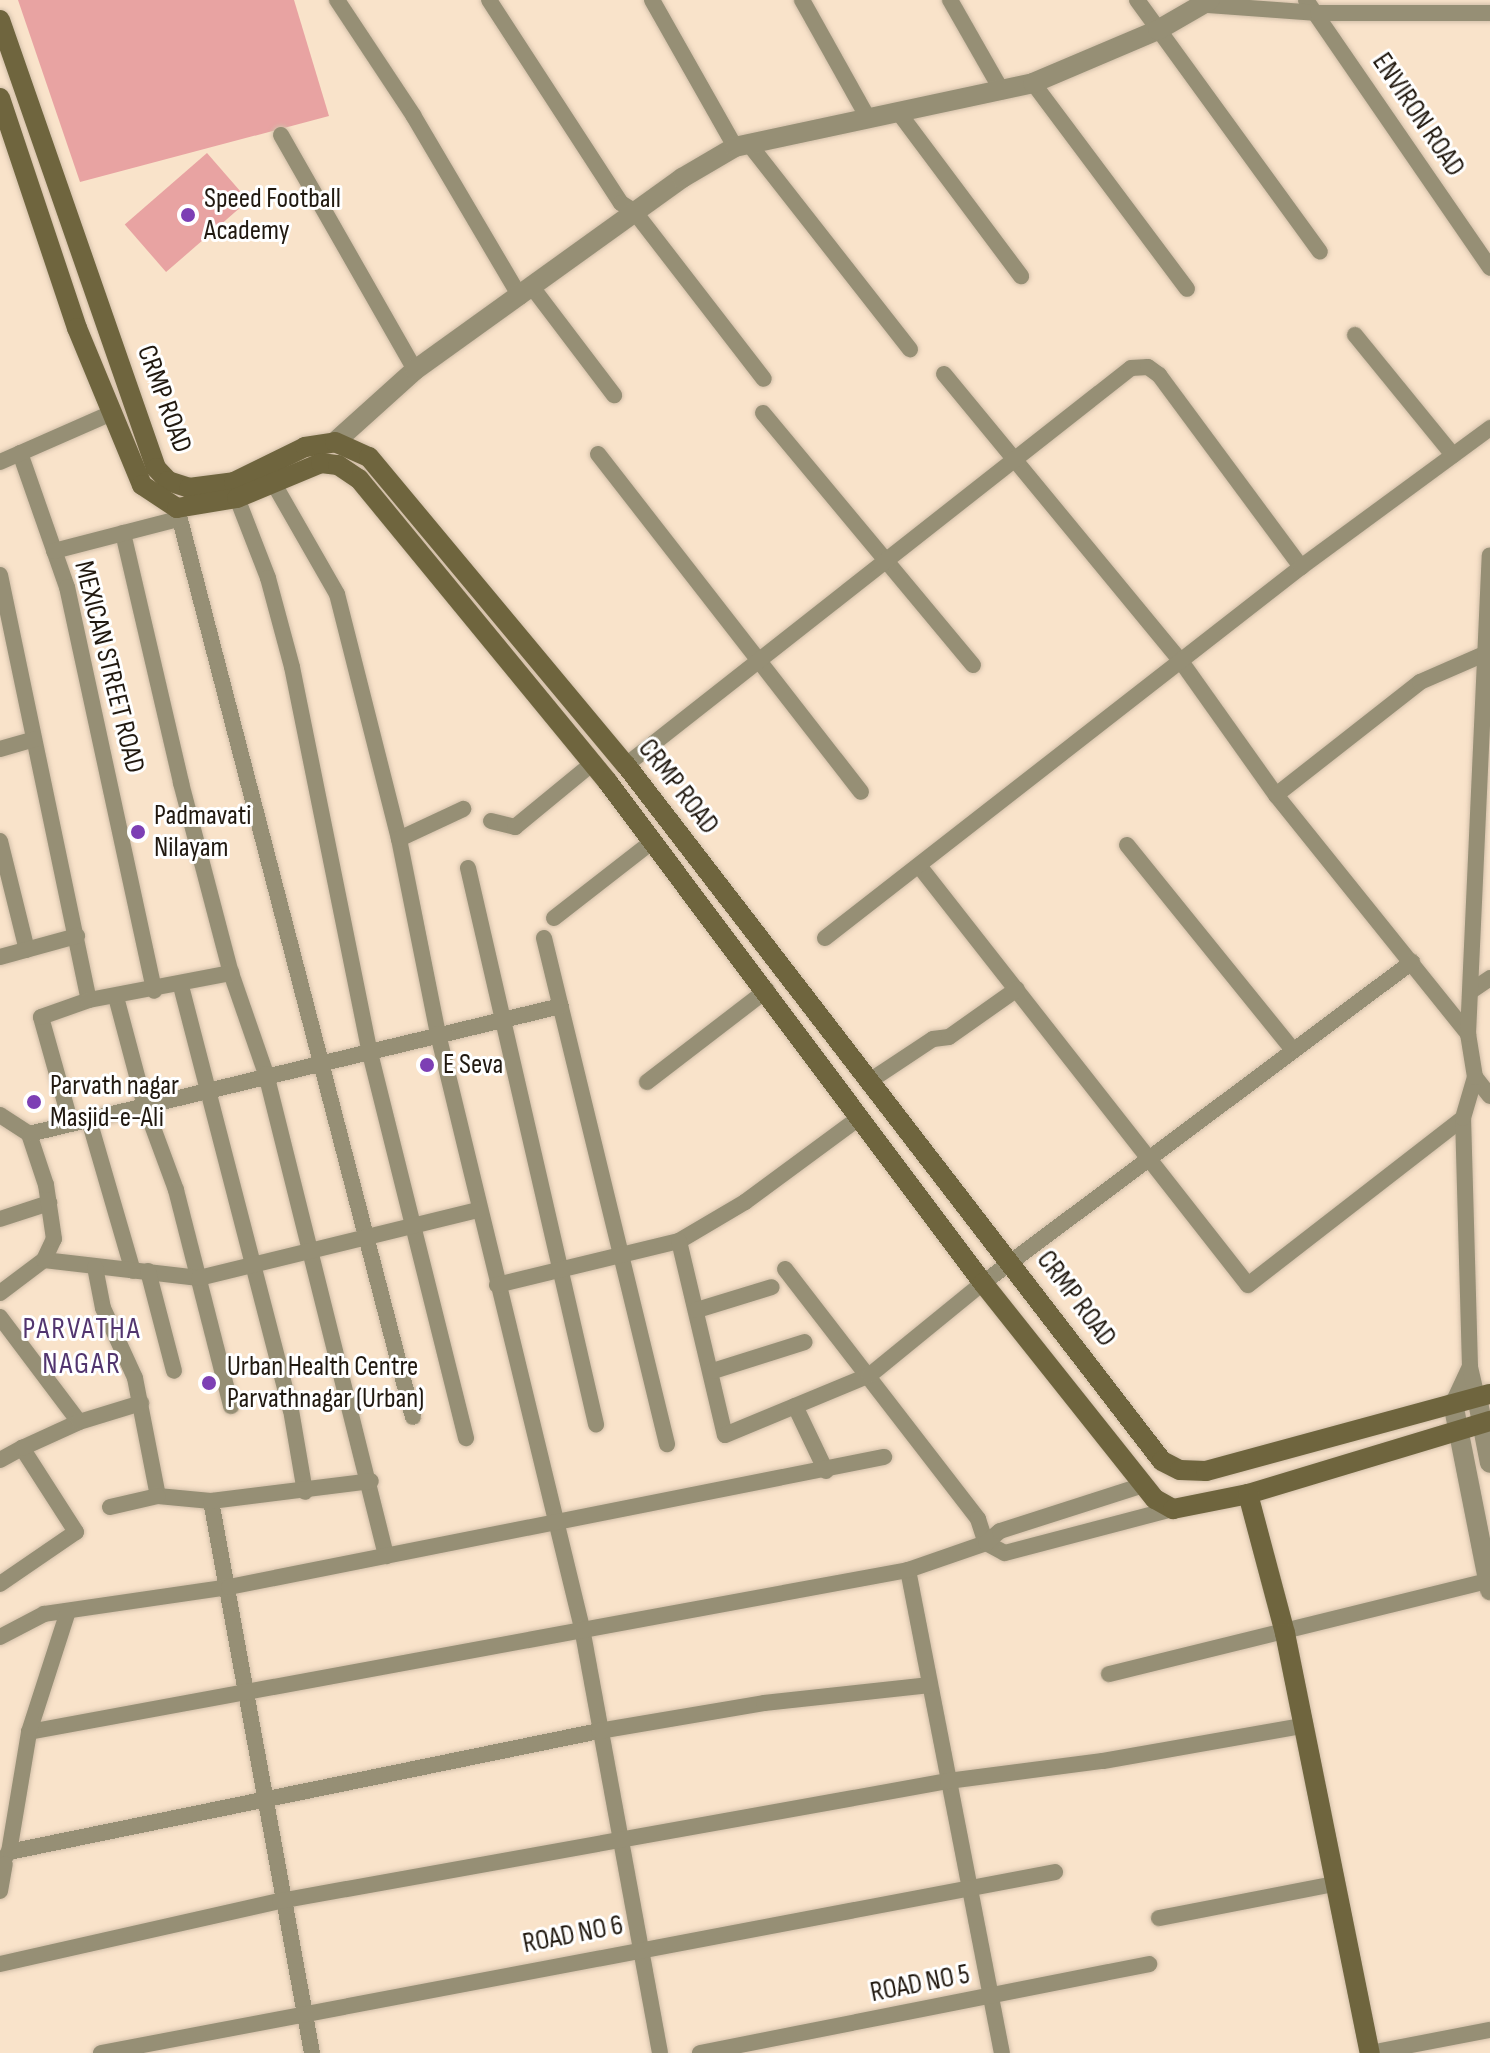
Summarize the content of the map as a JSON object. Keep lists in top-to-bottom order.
{
  "streets": {
    "main road": ["CRMP ROAD"],
    "street": [
      "ENVIRON ROAD",
      "MEXICAN STREET ROAD",
      "ROAD NO 6",
      "ROAD NO 5"
    ]
  },
  "districts": ["PARVATHA NAGAR"],
  "places": [
    "Speed Football Academy",
    "Padmavati Nilayam",
    "E Seva",
    "Parvath nagar Masjid-e-Ali",
    "Urban Health Centre Parvathnagar (Urban)"
  ]
}
